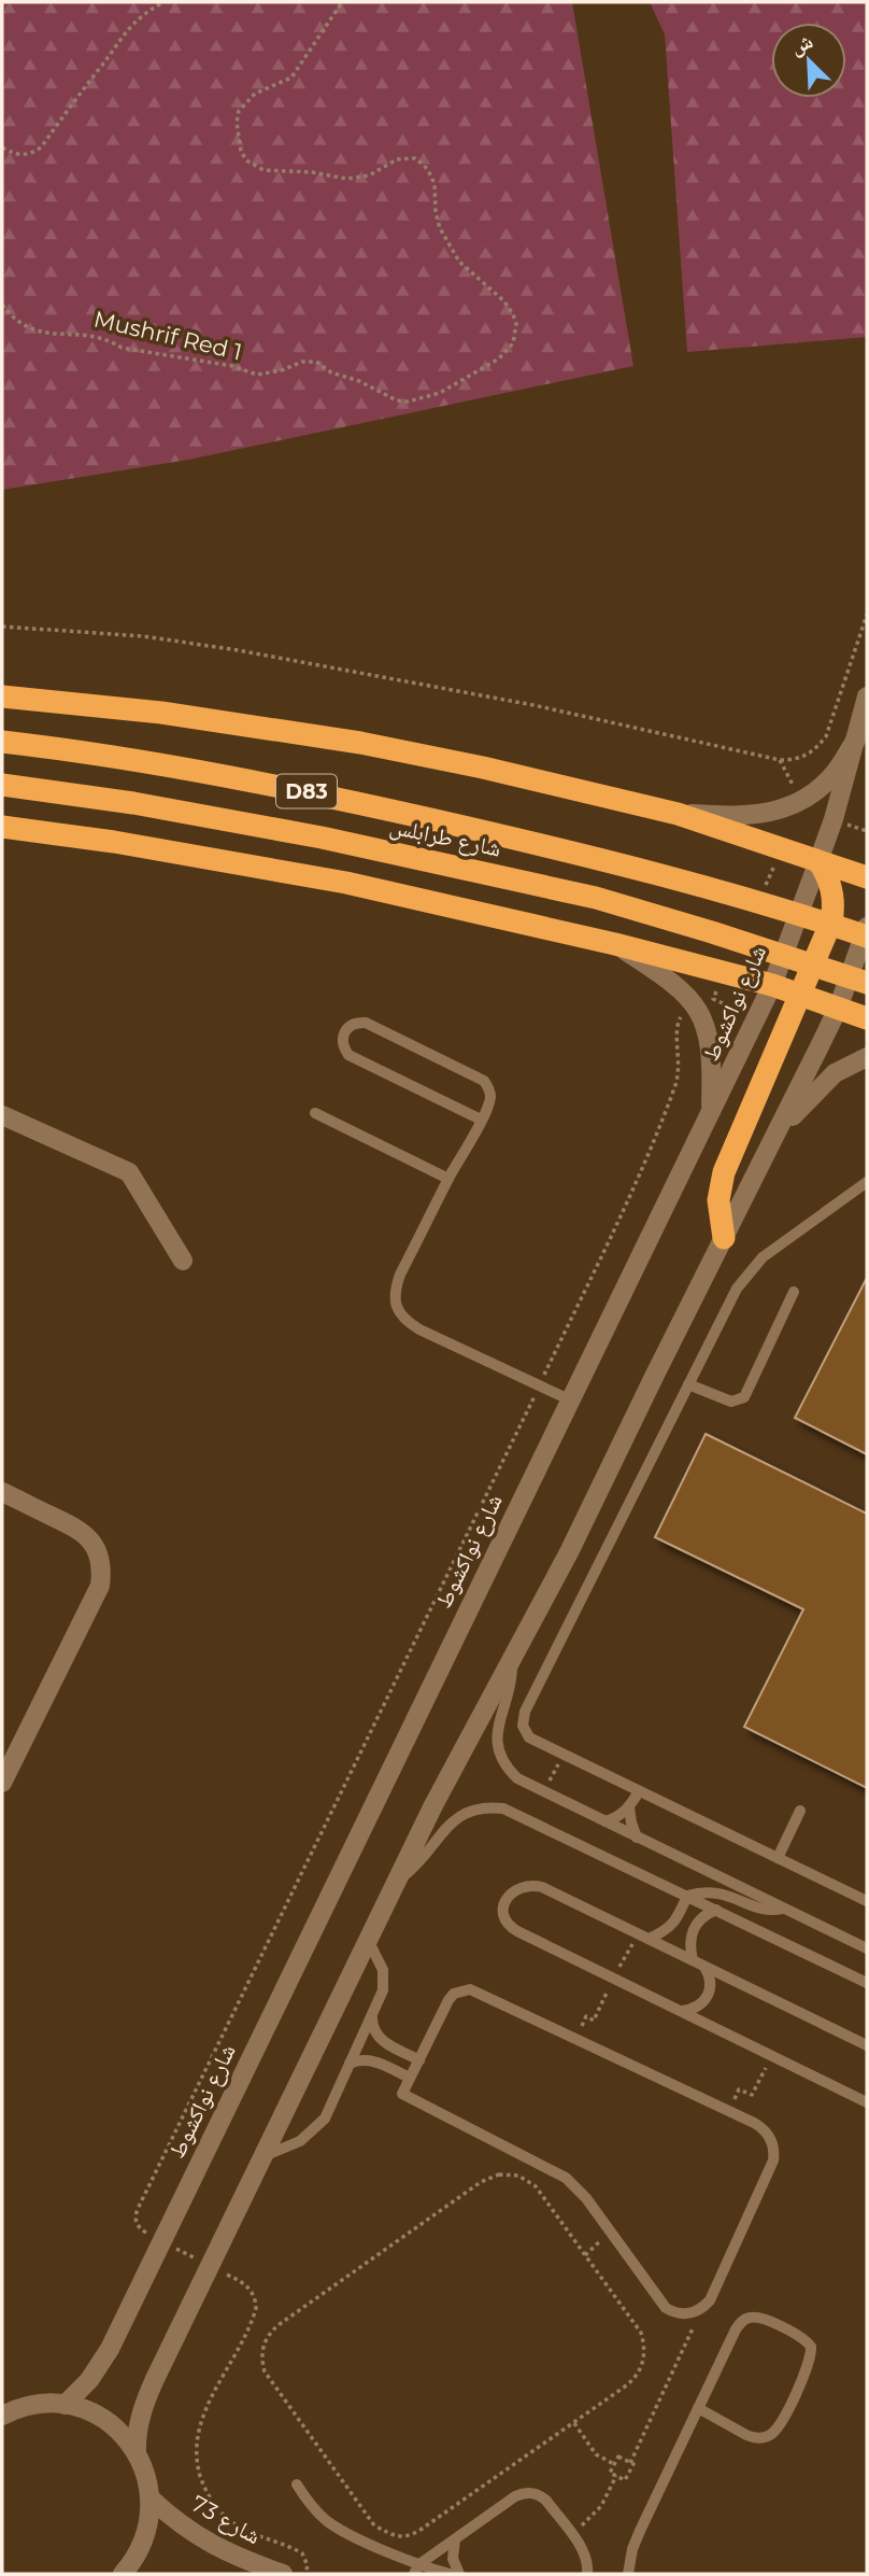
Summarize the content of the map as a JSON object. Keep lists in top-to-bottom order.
{
  "streets": {
    "highway": ["D83", "شارع طرابلس"],
    "street": ["شارع نواكشوط", "شارع 73"],
    "path": ["Mushrif Red 1"]
  },
  "north": "top left"
}
